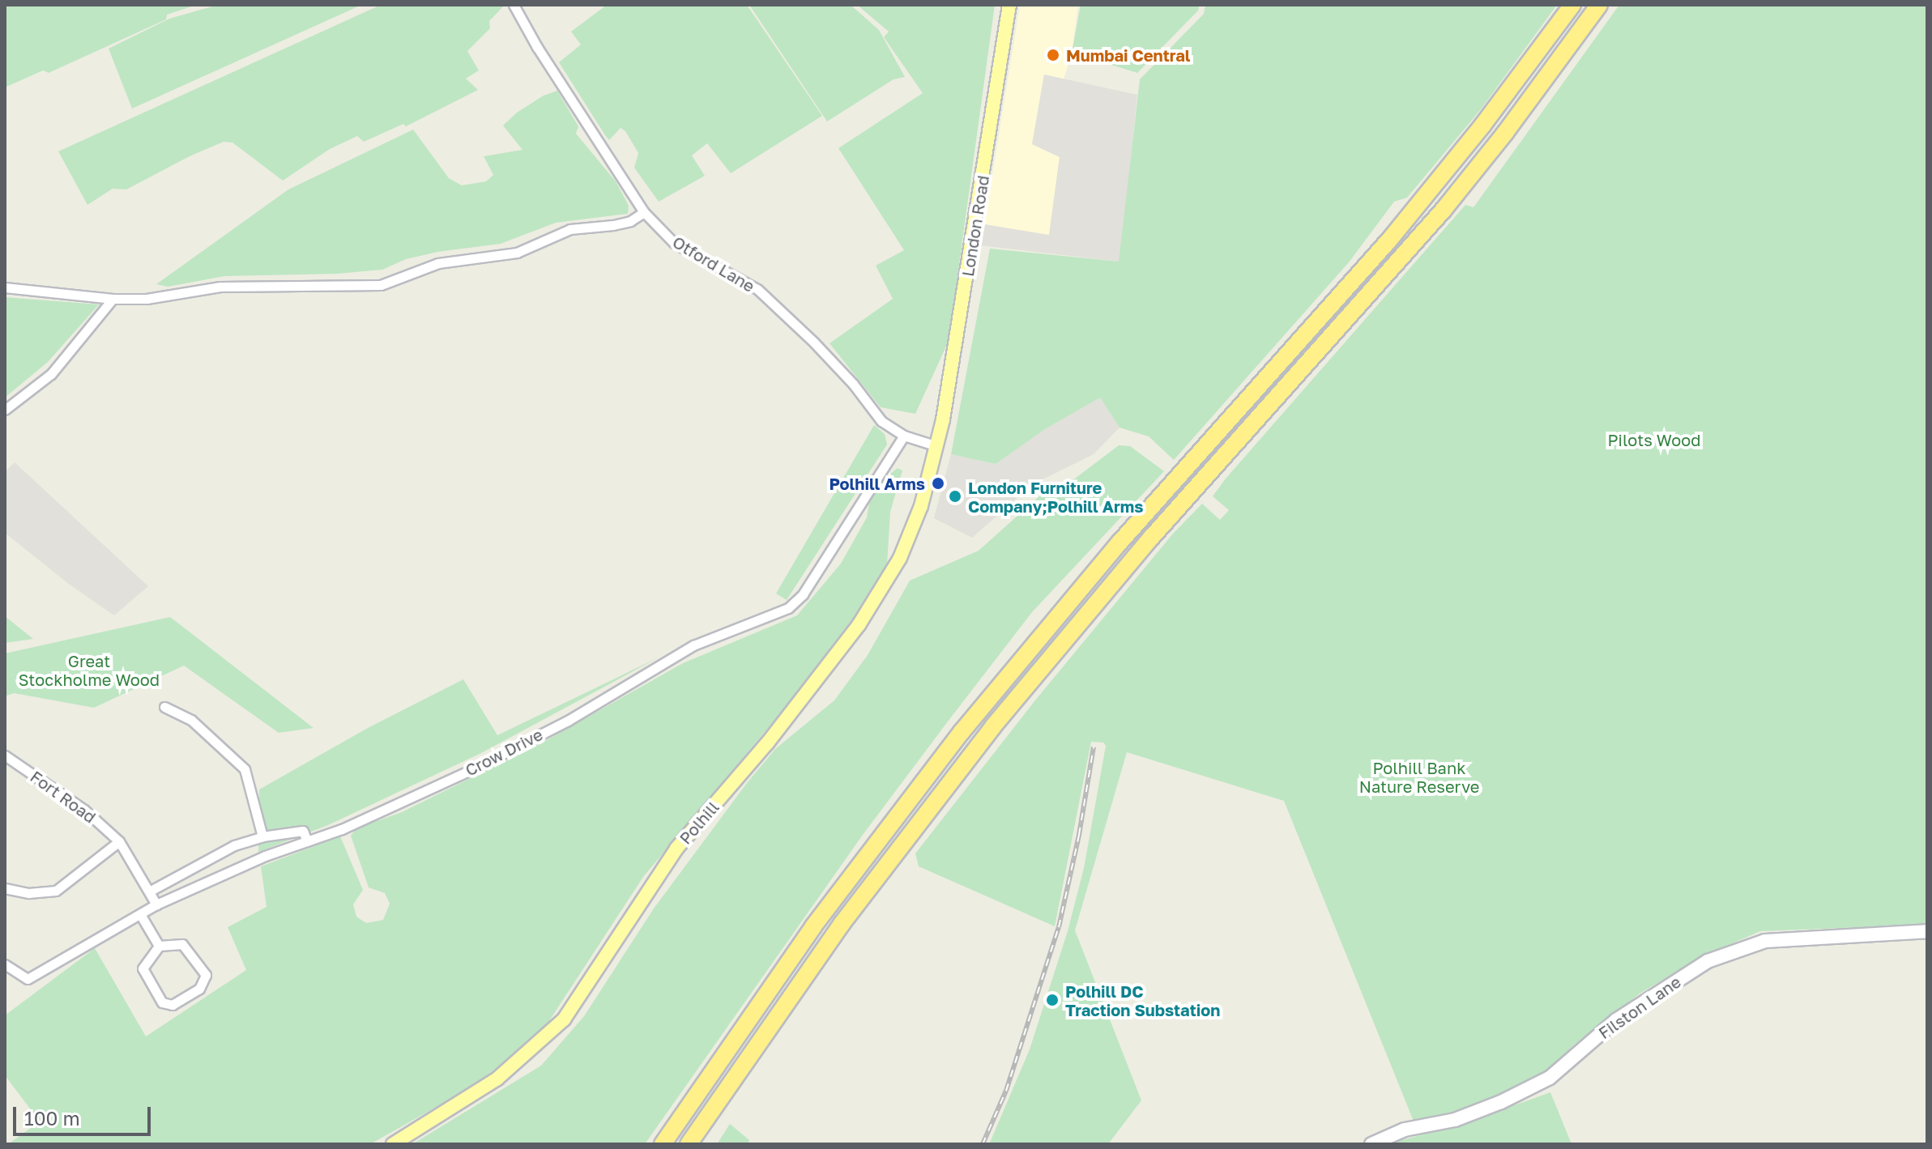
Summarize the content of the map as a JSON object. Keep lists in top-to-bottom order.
{
  "streets": {
    "main road": ["London Road", "Polhill"],
    "street": [
      "Otford Lane",
      "Crow Drive",
      "Fort Road",
      "Filston Lane"
    ]
  },
  "crossings": [
    ["London Road", "Otford Lane"],
    ["London Road", "Polhill"],
    ["Otford Lane", "Crow Drive"],
    ["Otford Lane", "Polhill"],
    ["Crow Drive", "Fort Road"]
  ],
  "parks": ["Pilots Wood", "Great Stockholme Wood", "Polhill Bank Nature Reserve"],
  "places": [
    "Mumbai Central",
    "Polhill Arms",
    "London Furniture Company;Polhill Arms",
    "Polhill DC Traction Substation"
  ],
  "scale_bar": "100 m"
}
